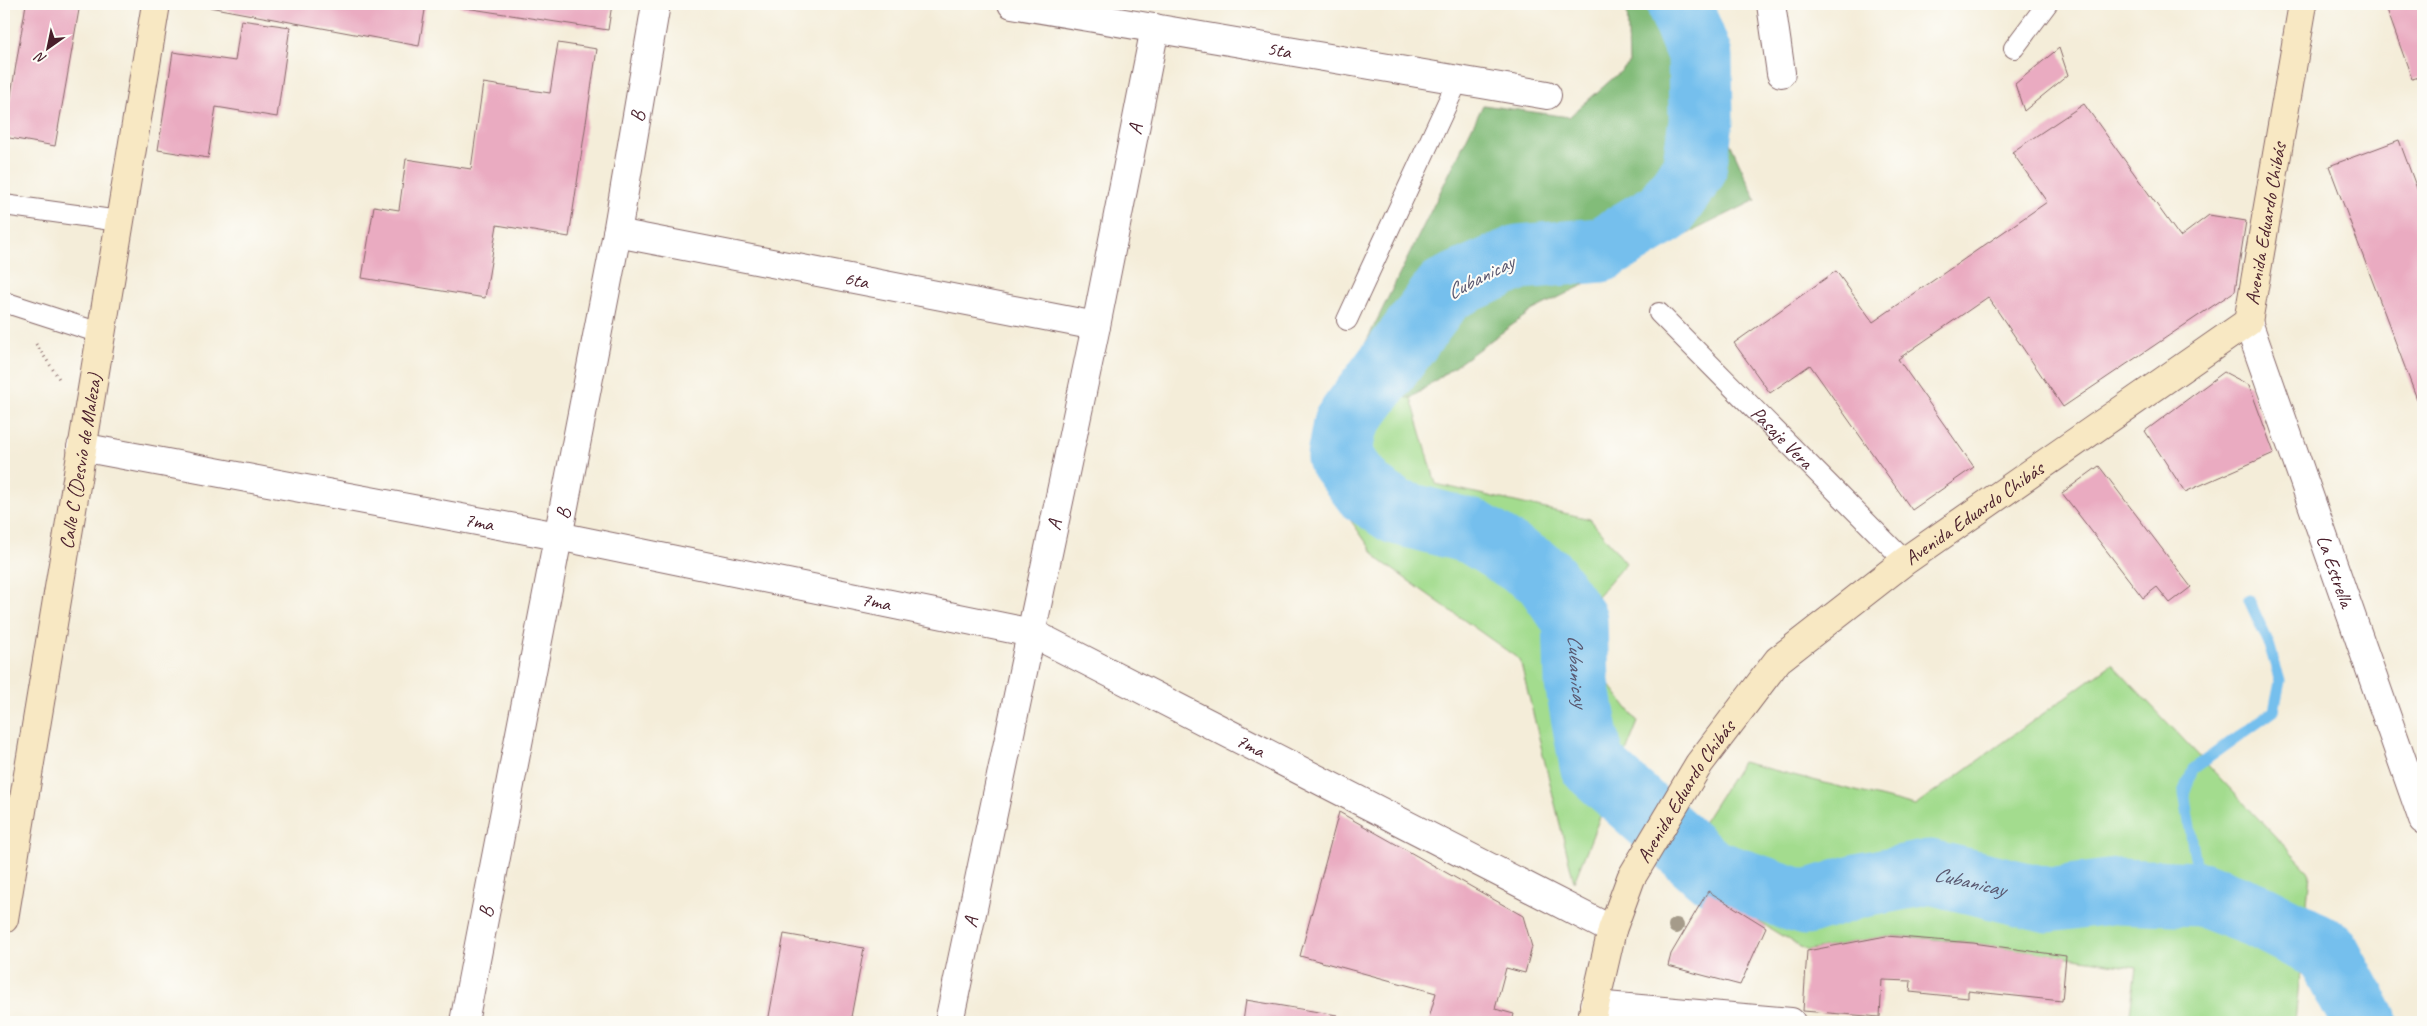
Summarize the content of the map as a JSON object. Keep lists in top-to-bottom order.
{
  "streets": {
    "main road": ["Avenida Eduardo Chibás", "Calle C (Desvío de Maleza)"],
    "street": [
      "5ta",
      "B",
      "A",
      "6ta",
      "7ma",
      "La Estrella"
    ],
    "lane": ["Pasaje Vera"]
  },
  "crossings": [
    ["5ta", "A"],
    ["B", "6ta"],
    ["B", "7ma"],
    ["A", "6ta"],
    ["A", "7ma"],
    ["Avenida Eduardo Chibás", "Pasaje Vera"],
    ["Avenida Eduardo Chibás", "7ma"],
    ["Avenida Eduardo Chibás", "La Estrella"],
    ["Calle C (Desvío de Maleza)", "7ma"]
  ],
  "water": ["Cubanicay"],
  "north": "bottom left"
}
